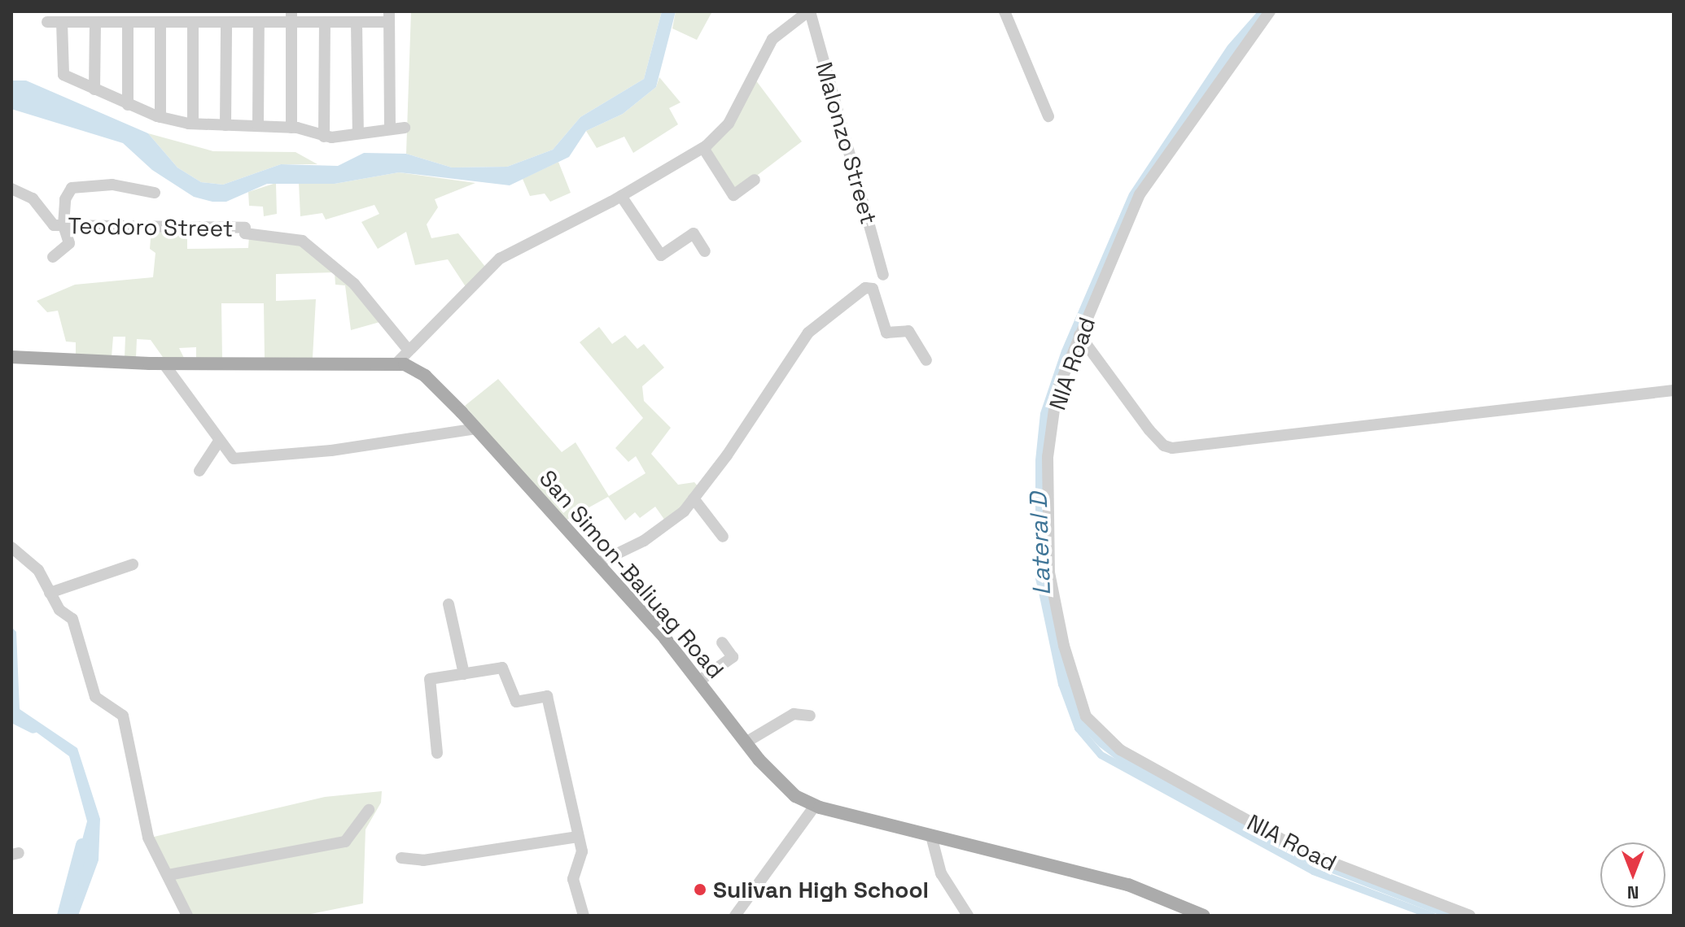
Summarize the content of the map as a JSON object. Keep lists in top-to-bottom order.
{
  "streets": {
    "main road": ["San Simon-Baliuag Road"],
    "street": ["Malonzo Street", "Teodoro Street", "NIA Road"]
  },
  "water": ["Lateral D"],
  "places": ["Sulivan High School"],
  "north": "bottom"
}
